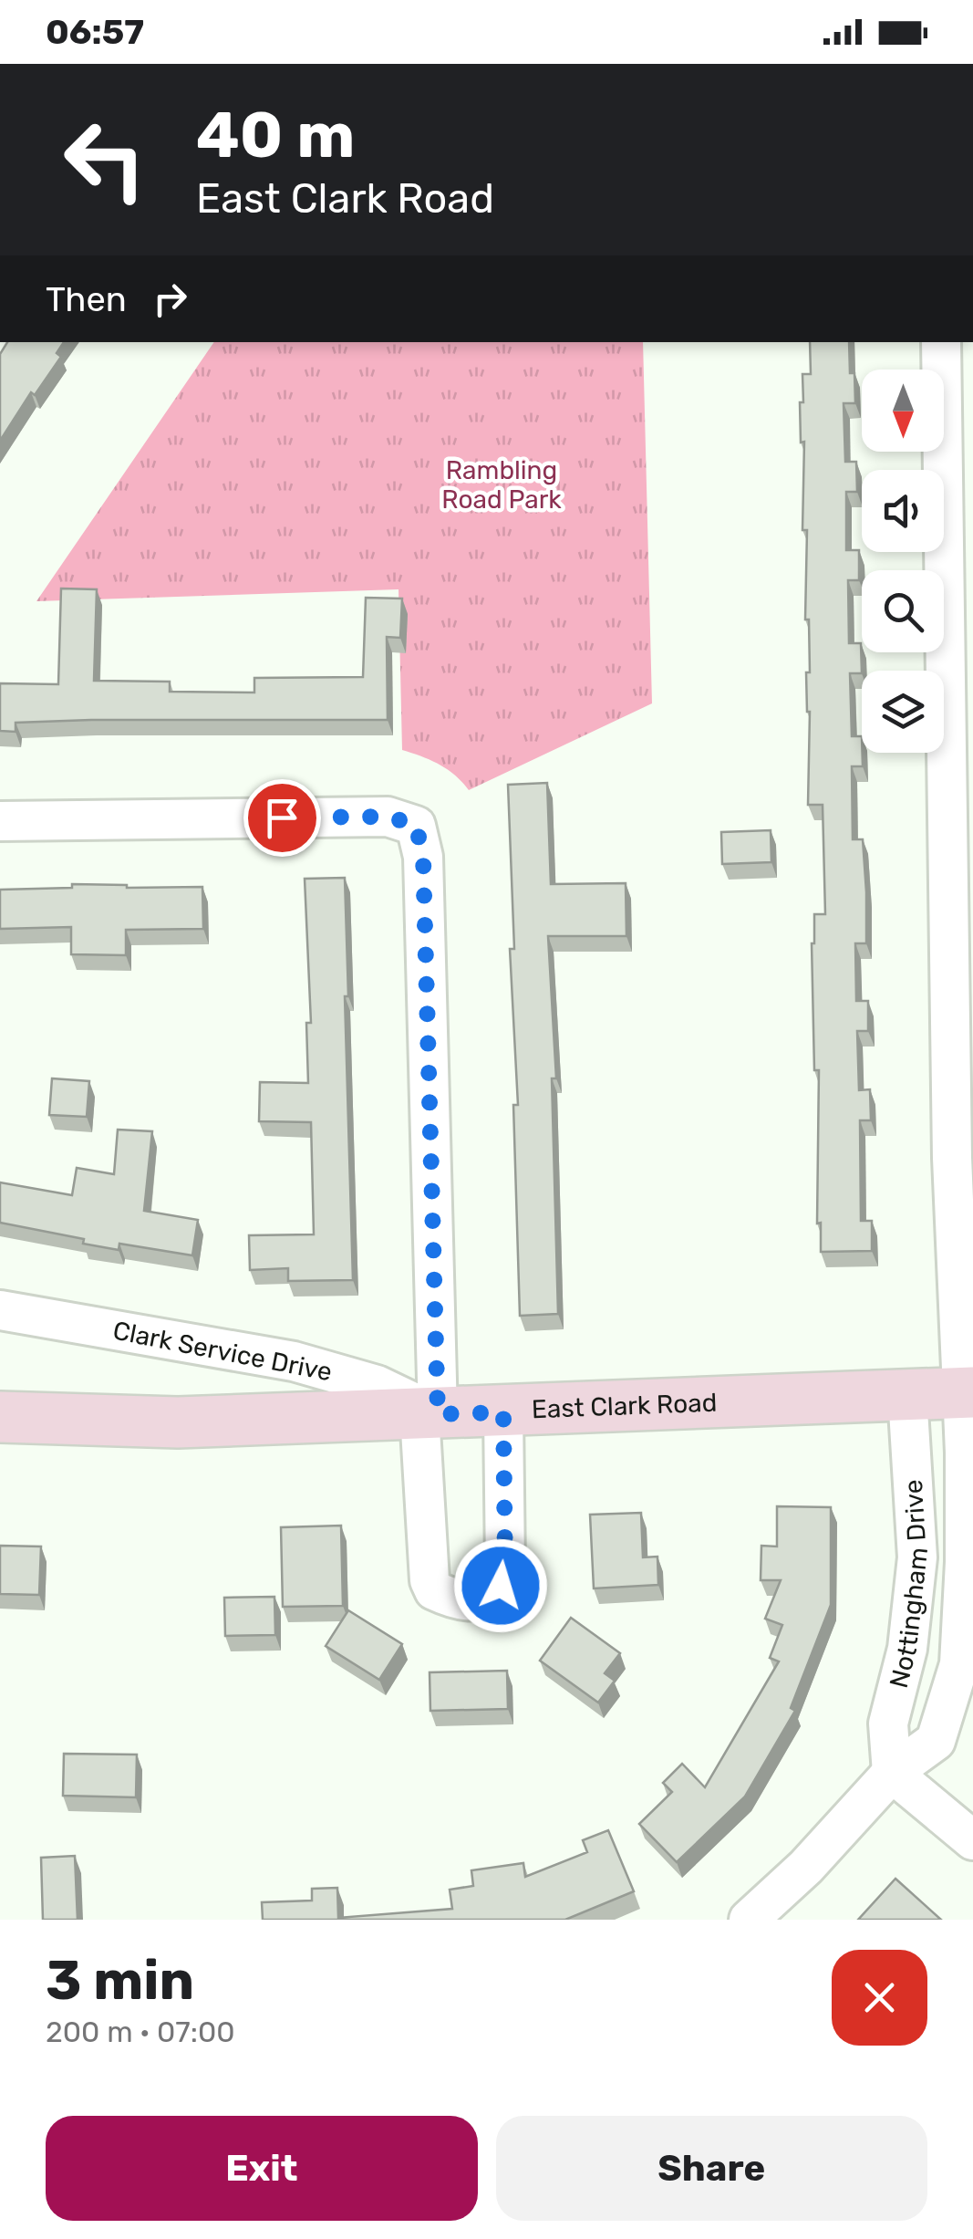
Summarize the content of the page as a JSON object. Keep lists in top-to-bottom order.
{
  "streets": {
    "main road": ["East Clark Road"],
    "street": ["Clark Service Drive", "Nottingham Drive"]
  },
  "crossings": [
    ["Clark Service Drive", "East Clark Road"],
    ["East Clark Road", "Nottingham Drive"]
  ],
  "parks": ["Rambling Road Park"],
  "north": "bottom",
  "page": {
    "status": "06:57",
    "turn": ["40 m", "East Clark Road"],
    "then": "Then",
    "heading": ["3 min", "200 m · 07:00"],
    "buttons": ["Exit", "Share"]
  }
}
